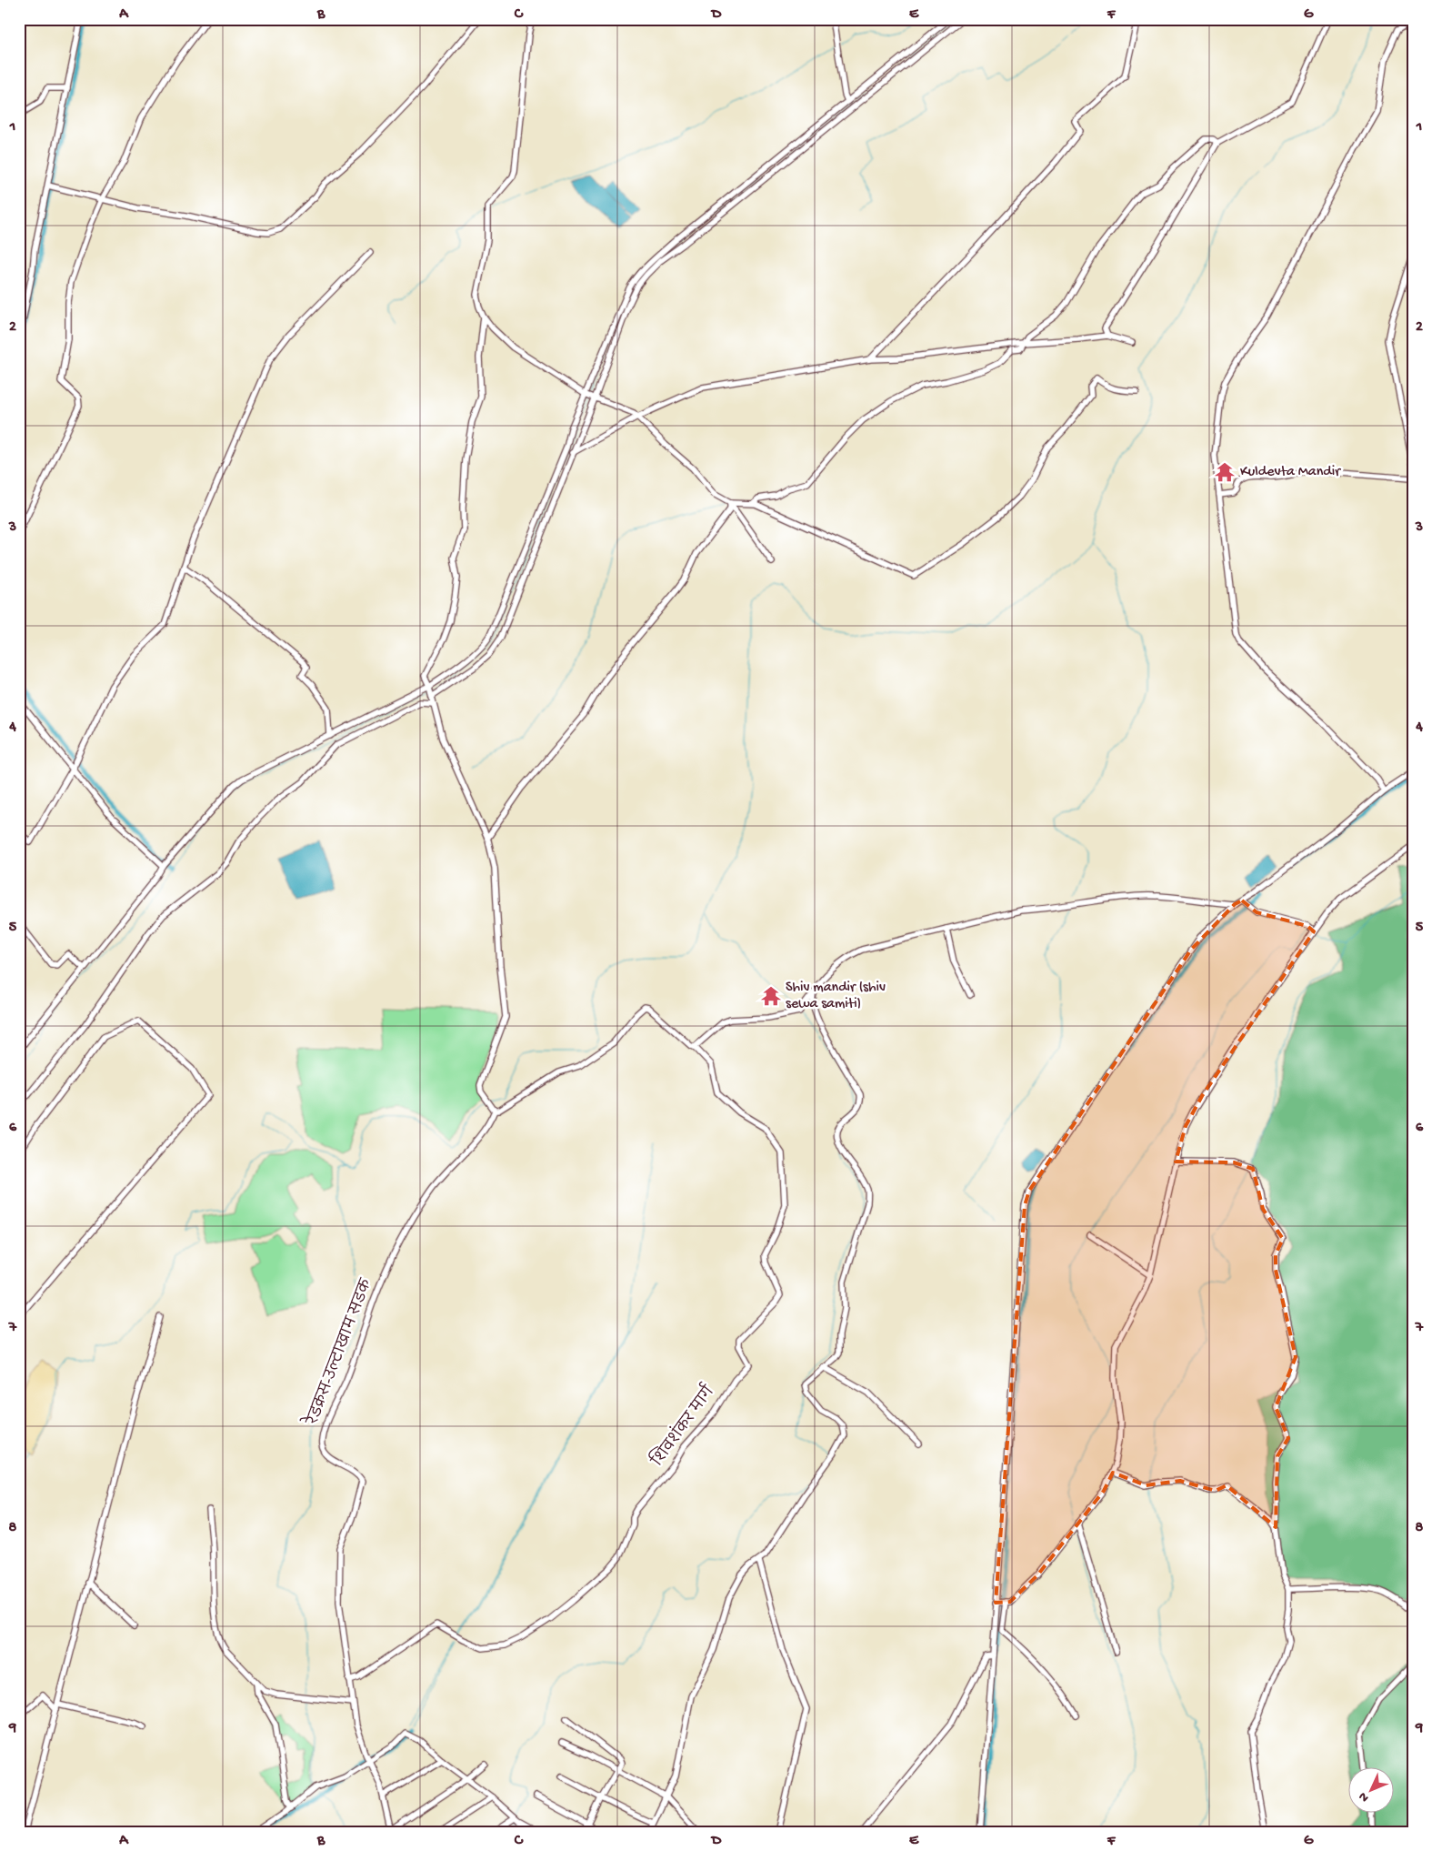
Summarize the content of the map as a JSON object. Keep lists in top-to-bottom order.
{
  "streets": {
    "street": ["रेडक्रस-उल्टाखाम सडक", "शिवशंकर मार्ग"]
  },
  "crossings": [
    ["रेडक्रस-उल्टाखाम सडक", "शिवशंकर मार्ग"]
  ],
  "places": {
    "temple": ["Kuldevta Mandir", "Shiv mandir (shiv sewa samiti)"]
  },
  "north": "bottom left",
  "grid": {
    "columns": [
      "A",
      "B",
      "C",
      "D",
      "E",
      "F",
      "G"
    ],
    "rows": [
      "1",
      "2",
      "3",
      "4",
      "5",
      "6",
      "7",
      "8",
      "9"
    ]
  }
}
